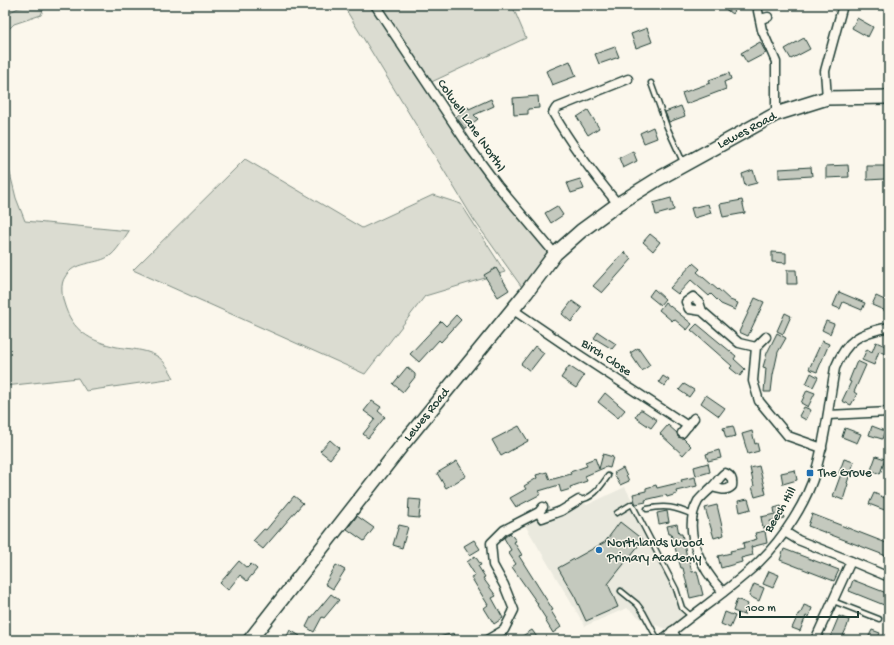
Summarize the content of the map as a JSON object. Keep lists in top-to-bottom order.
{
  "streets": {
    "highway": ["Lewes Road"],
    "street": ["Colwell Lane (North)", "Birch Close", "Beech Hill"]
  },
  "crossings": [
    ["Colwell Lane (North)", "Lewes Road"],
    ["Lewes Road", "Birch Close"]
  ],
  "places": {
    "transit": ["The Grove"],
    "other": ["Northlands Wood Primary Academy"]
  },
  "scale_bar": "100 m"
}
